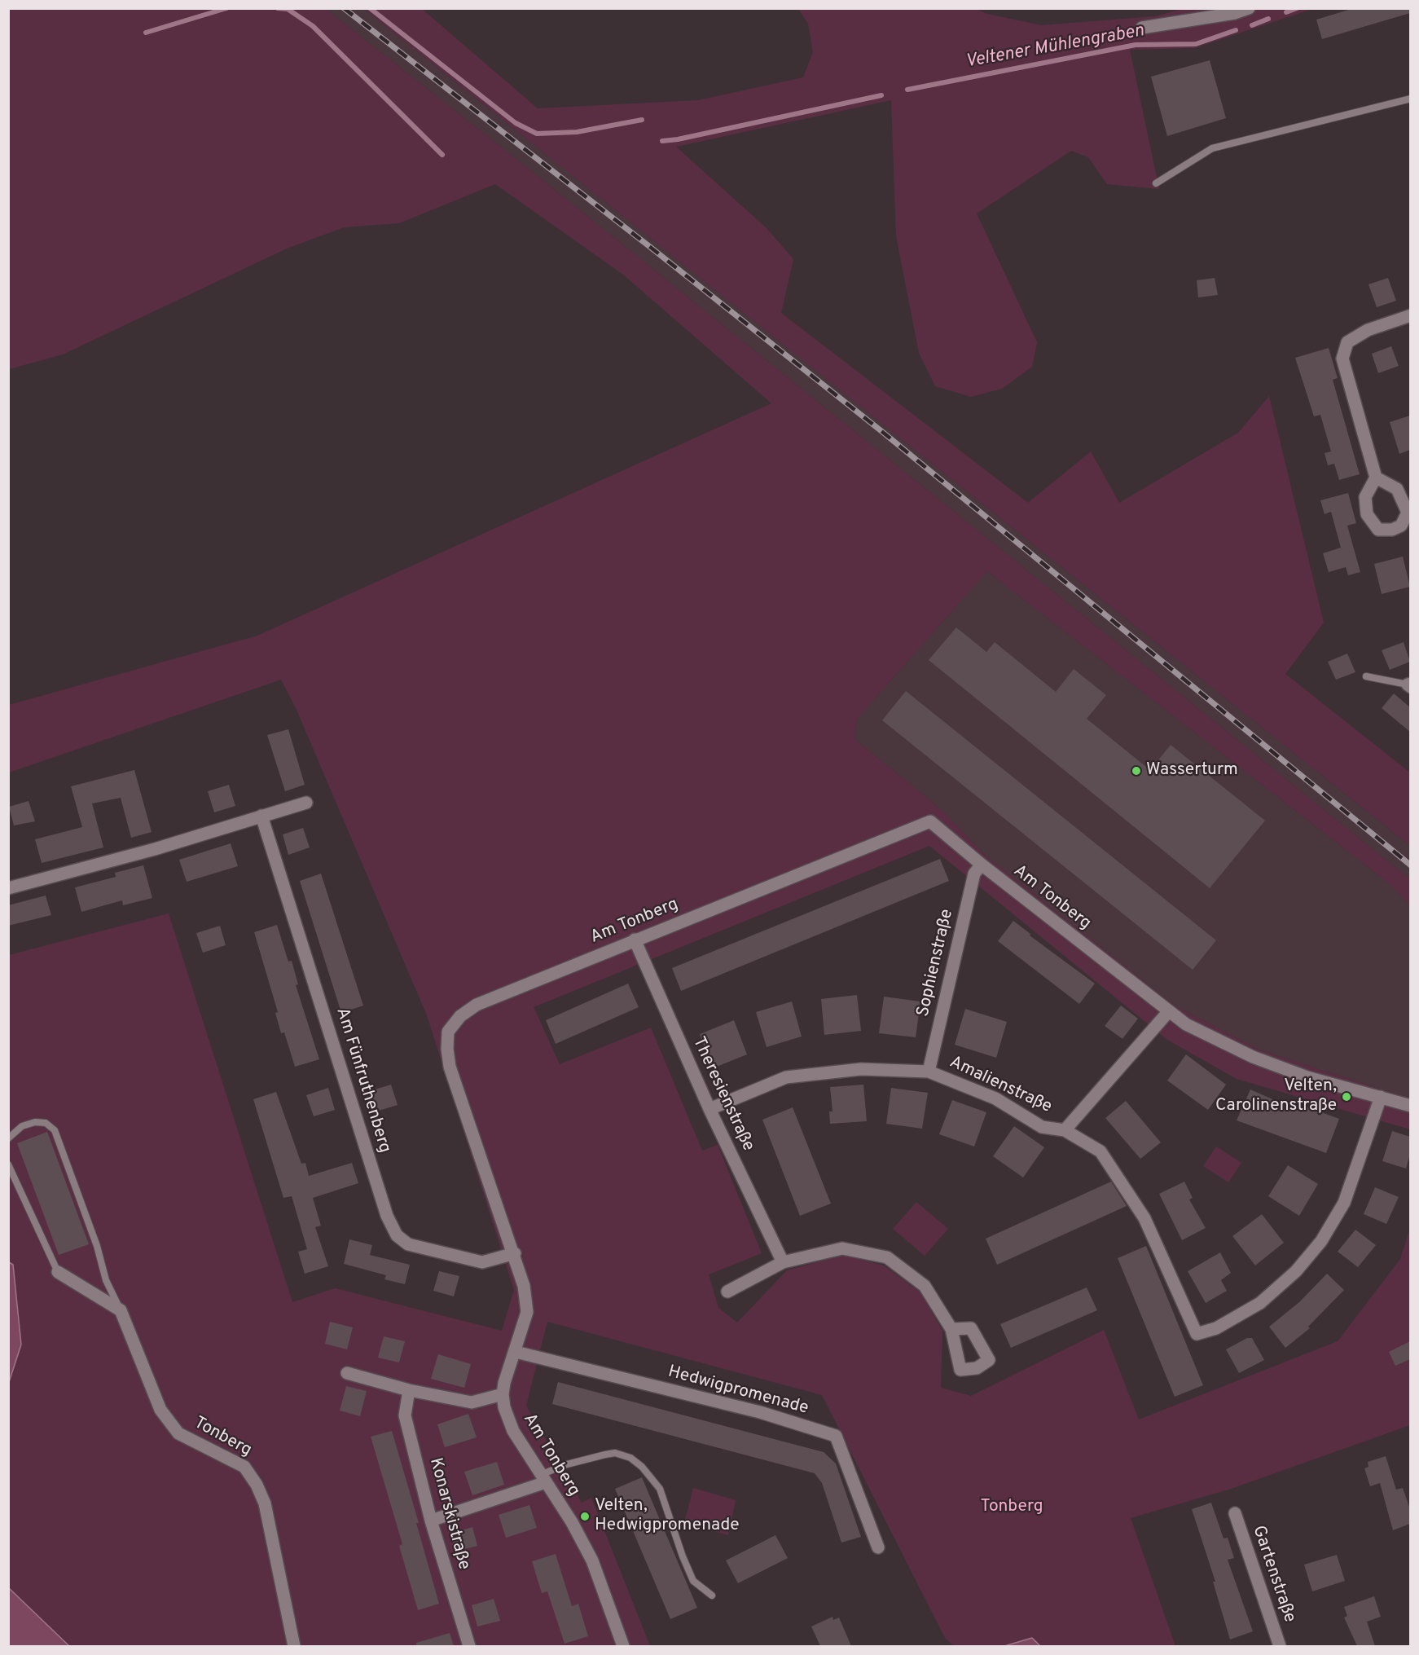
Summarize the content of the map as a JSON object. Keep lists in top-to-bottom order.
{
  "streets": {
    "street": [
      "Am Tonberg",
      "Sophienstraße",
      "Am Fünfruthenberg",
      "Amalienstraße",
      "Theresienstraße",
      "Hedwigpromenade",
      "Tonberg",
      "Konarskistraße",
      "Gartenstraße"
    ]
  },
  "crossings": [
    ["Am Tonberg", "Sophienstraße"],
    ["Am Tonberg", "Am Fünfruthenberg"],
    ["Am Tonberg", "Amalienstraße"],
    ["Am Tonberg", "Theresienstraße"],
    ["Am Tonberg", "Hedwigpromenade"],
    ["Sophienstraße", "Amalienstraße"],
    ["Amalienstraße", "Theresienstraße"]
  ],
  "water": ["Veltener Mühlengraben"],
  "parks": ["Tonberg"],
  "places": ["Wasserturm", "Velten, Carolinenstraße", "Velten, Hedwigpromenade"]
}
